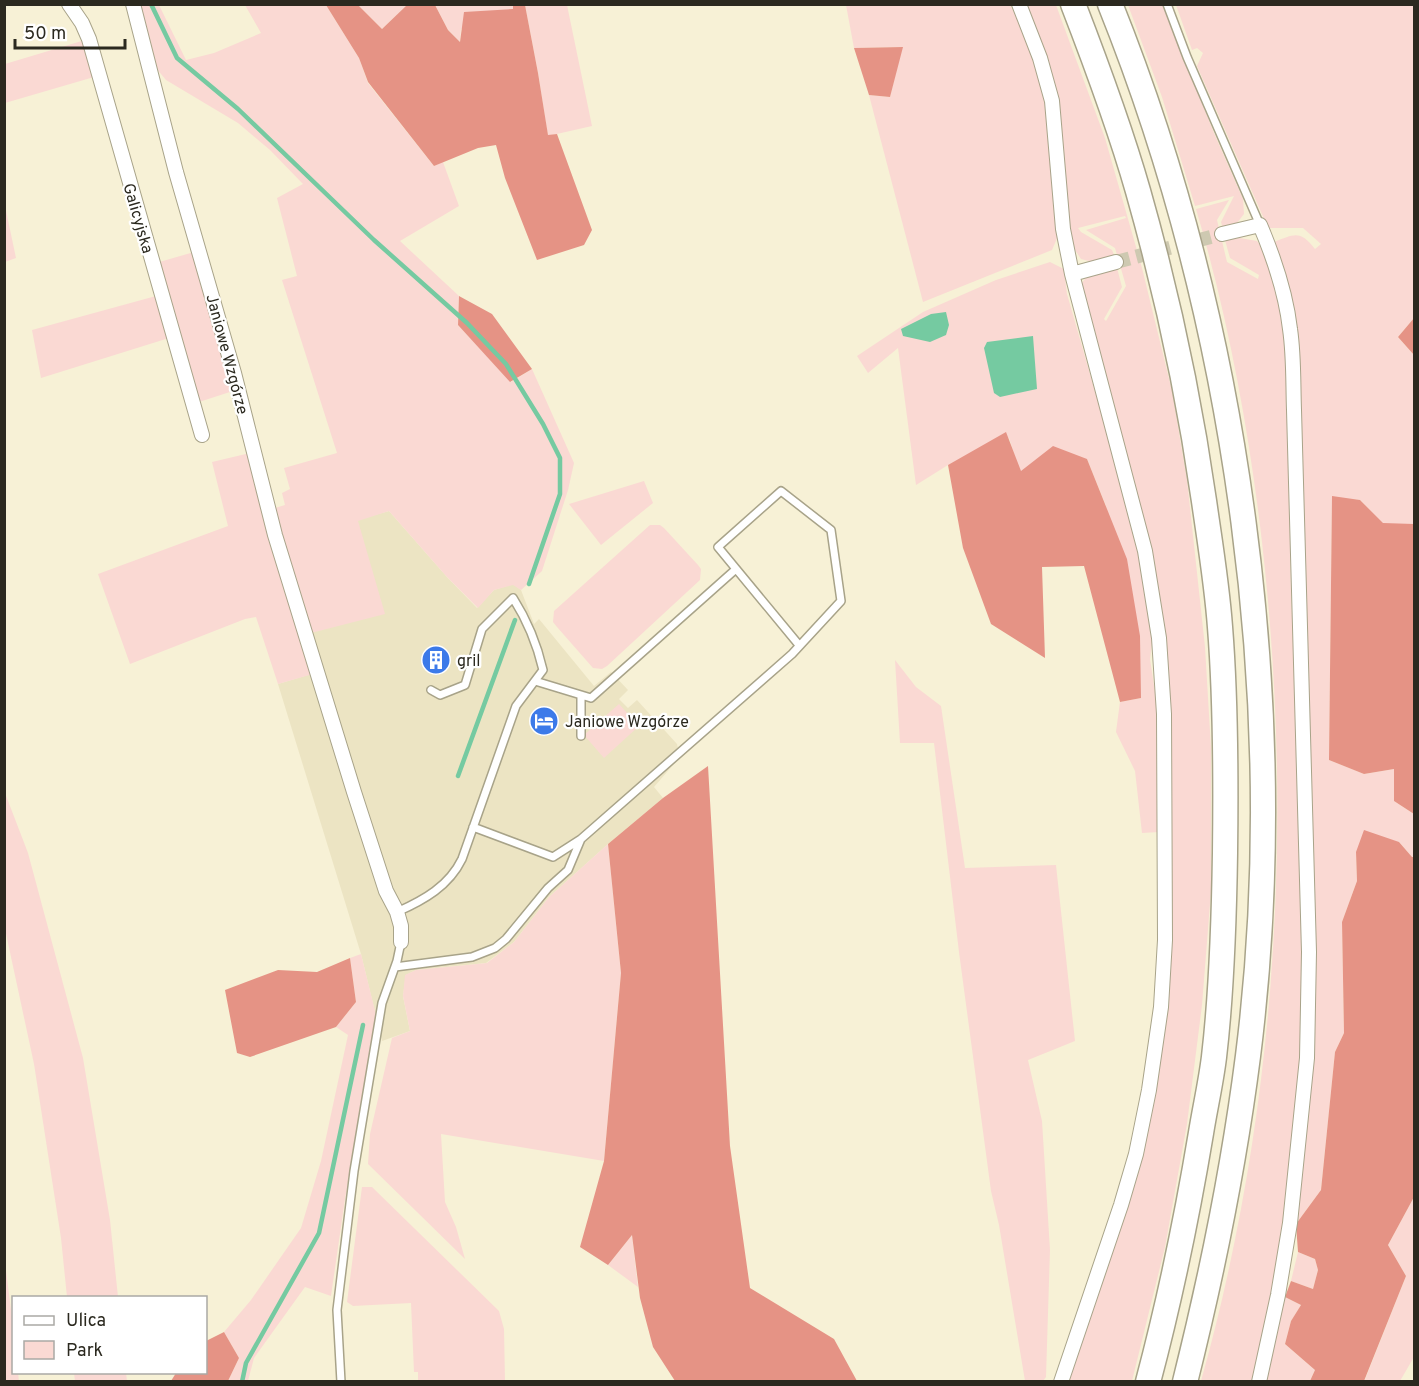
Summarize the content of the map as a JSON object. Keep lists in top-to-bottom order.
{
  "streets": {
    "street": ["Galicyjska", "Janiowe Wzgórze"]
  },
  "places": {
    "building": ["gril"],
    "hotel": ["Janiowe Wzgórze"]
  },
  "legend": ["Ulica", "Park"],
  "scale_bar": "50 m"
}
